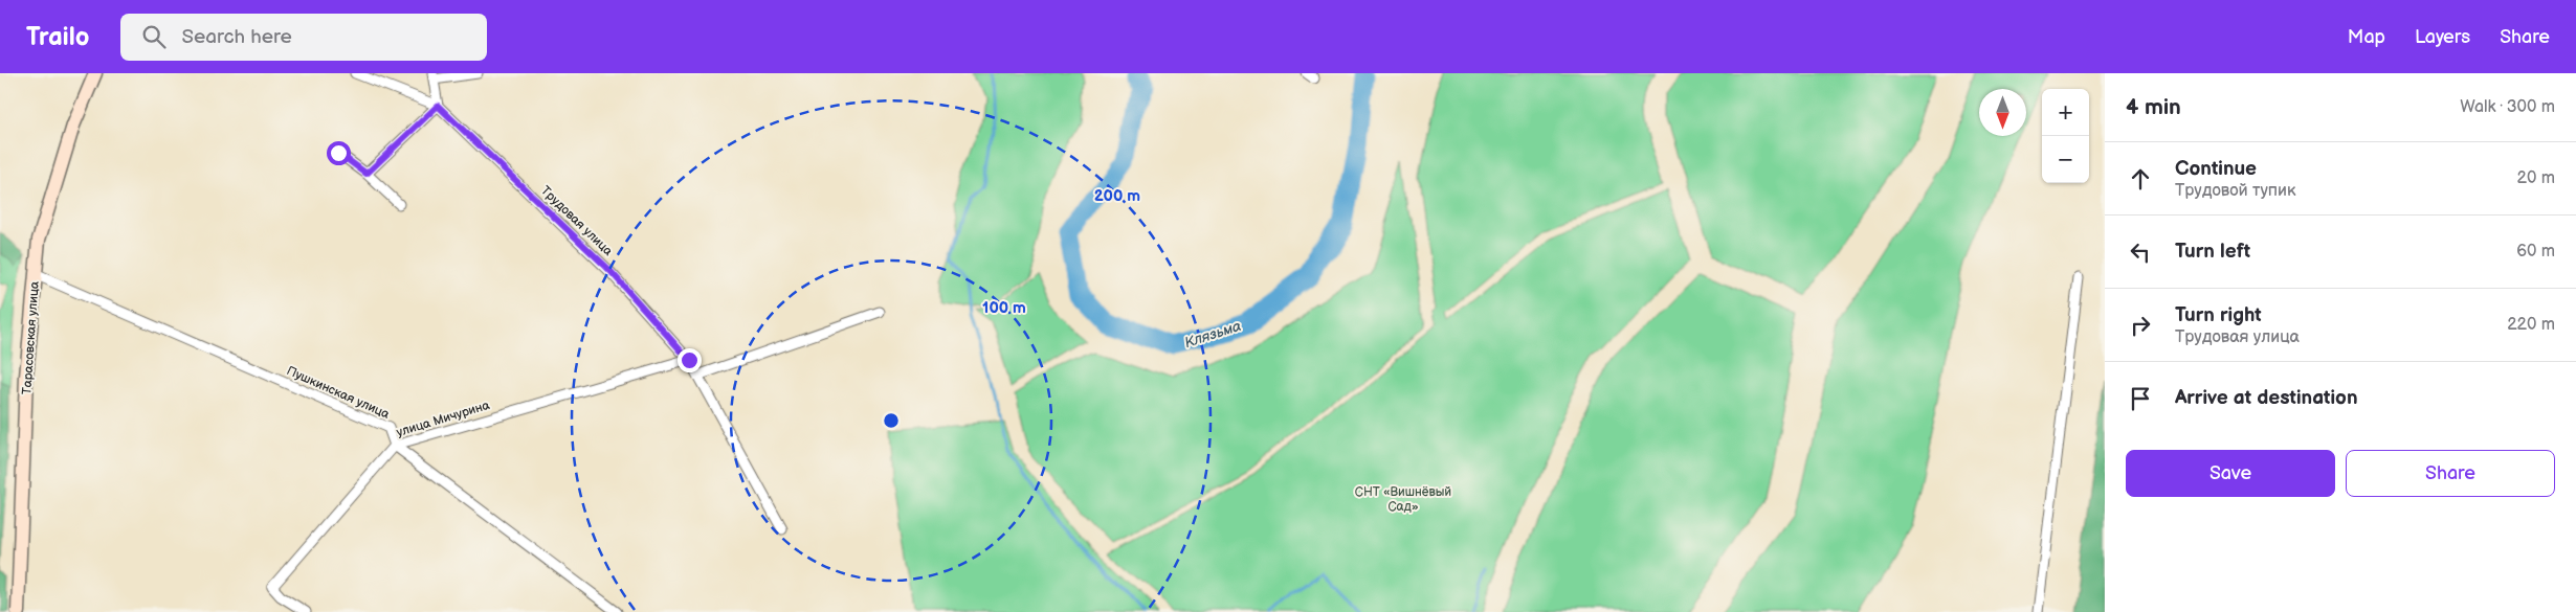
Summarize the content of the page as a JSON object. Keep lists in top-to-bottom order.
{
  "streets": {
    "main road": ["Тарасовская улица"],
    "street": ["Трудовая улица", "Пушкинская улица", "улица Мичурина"]
  },
  "crossings": [
    ["Трудовая улица", "улица Мичурина"],
    ["Тарасовская улица", "Пушкинская улица"],
    ["Пушкинская улица", "улица Мичурина"]
  ],
  "water": ["Клязьма"],
  "parks": ["СНТ «Вишнёвый Сад»"],
  "north": "bottom",
  "page": {
    "header": "Trailo",
    "search": "Search here",
    "nav": ["Map", "Layers", "Share"],
    "heading": ["4 min", "Walk · 300 m"],
    "map_buttons": ["+", "−"],
    "list": [
      ["Continue", "Трудовой тупик", "20 m"],
      ["Turn left", "60 m"],
      ["Turn right", "Трудовая улица", "220 m"],
      "Arrive at destination"
    ],
    "buttons": ["Save", "Share"]
  },
  "rings": ["200 m", "100 m"]
}
